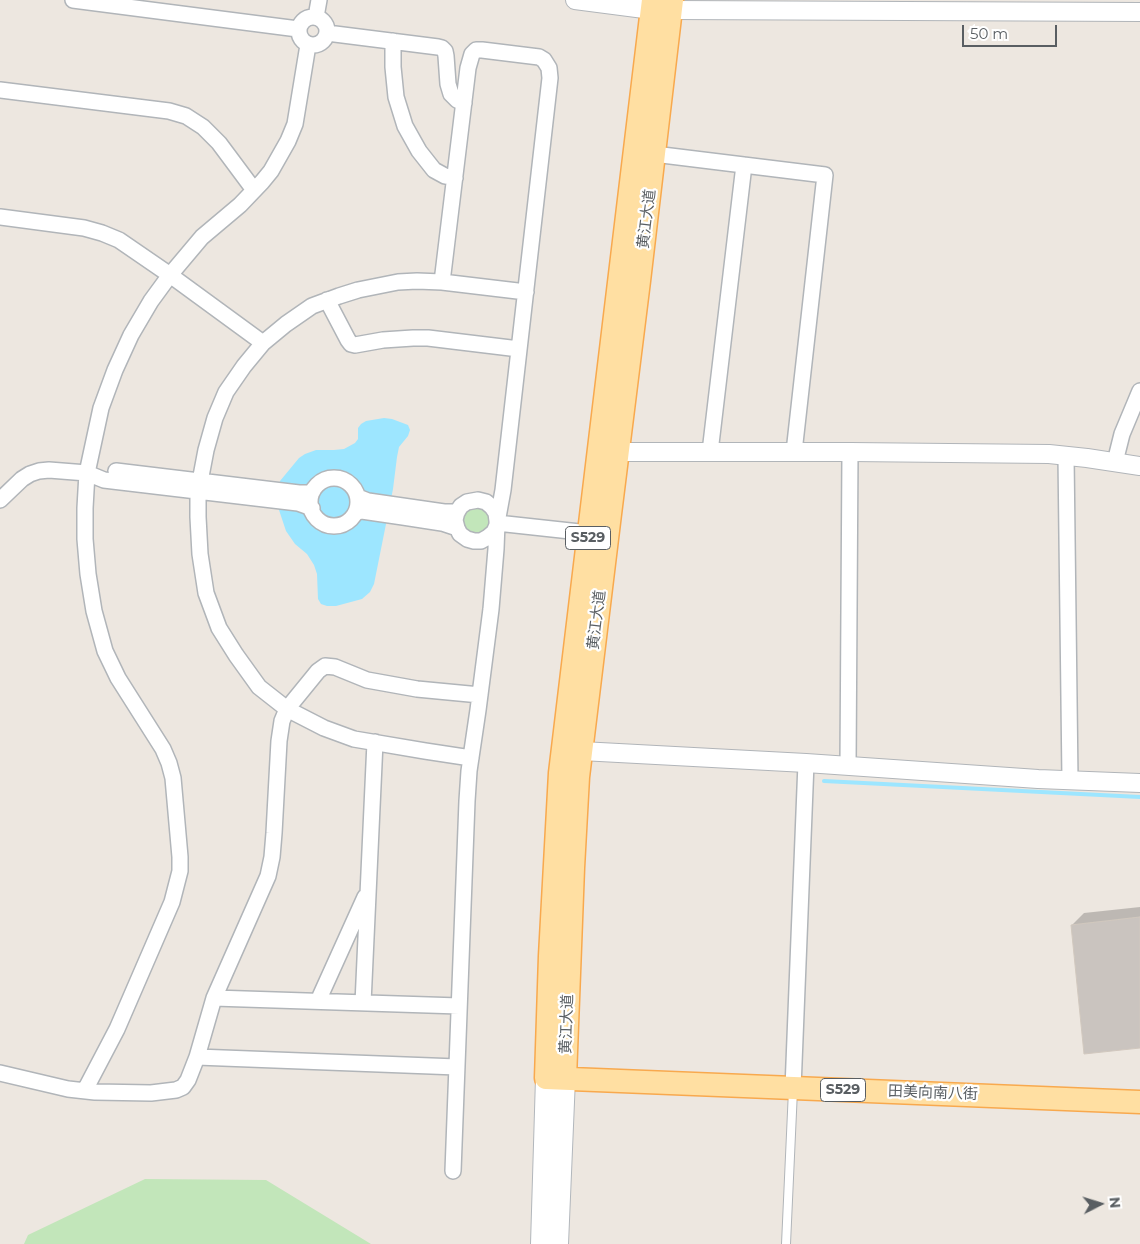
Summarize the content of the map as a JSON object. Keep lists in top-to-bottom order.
{
  "streets": {
    "main road": ["黄江大道", "S529", "田美向南八街"]
  },
  "crossings": [
    ["黄江大道", "田美向南八街"]
  ],
  "scale_bar": "50 m",
  "north": "right"
}
